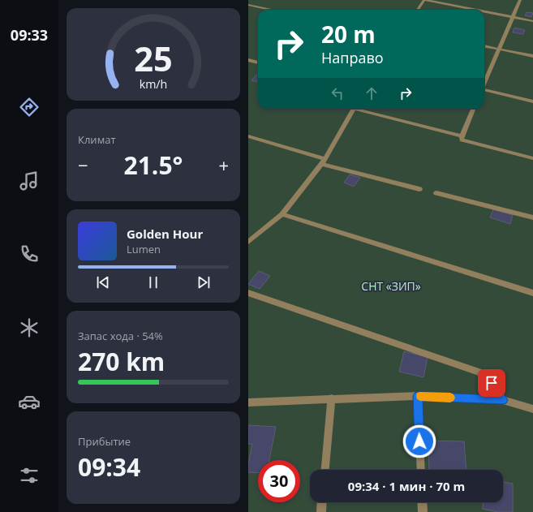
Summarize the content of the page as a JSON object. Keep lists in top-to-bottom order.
{
  "parks": ["СНТ «ЗИП»"],
  "page": {
    "tabs": "09:33",
    "turn": ["20 m", "Направо"],
    "tile": [
      "Климат",
      ["Запас хода · 54%", "270 km"],
      ["Прибытие", "09:34"]
    ],
    "heat": ["−", "21.5°", "+"],
    "song": ["Golden Hour", "Lumen"],
    "limit": "30",
    "trip": "09:34 · 1 мин · 70 m",
    "gauge": ["25", "km/h"]
  }
}
